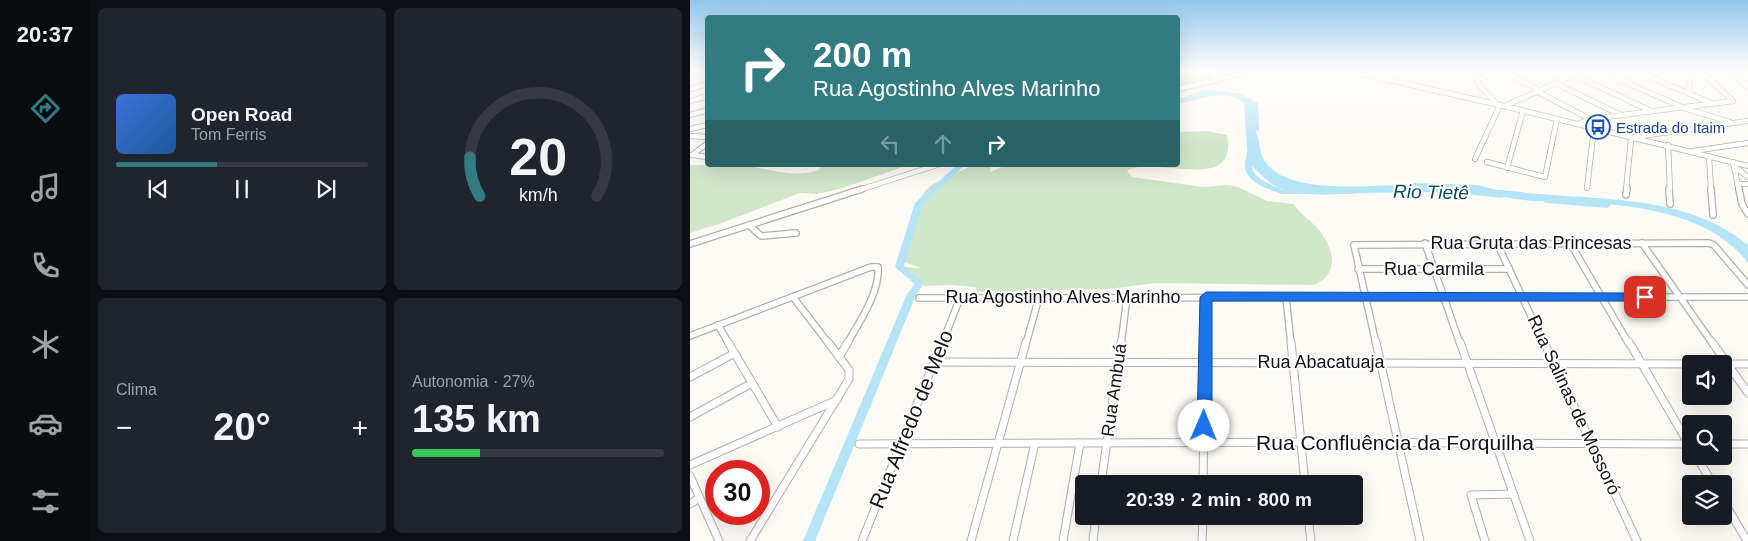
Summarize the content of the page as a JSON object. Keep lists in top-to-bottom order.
{
  "streets": {
    "street": [
      "Rua Gruta das Princesas",
      "Rua Carmila",
      "Rua Agostinho Alves Marinho",
      "Rua Abacatuaja",
      "Rua Ambuá",
      "Rua Salinas de Mossoró",
      "Rua Alfredo de Melo",
      "Rua Confluência da Forquilha"
    ]
  },
  "crossings": [
    ["Rua Gruta das Princesas", "Rua Carmila"],
    ["Rua Gruta das Princesas", "Rua Salinas de Mossoró"],
    ["Rua Carmila", "Rua Salinas de Mossoró"],
    ["Rua Agostinho Alves Marinho", "Rua Ambuá"],
    ["Rua Agostinho Alves Marinho", "Rua Salinas de Mossoró"],
    ["Rua Agostinho Alves Marinho", "Rua Alfredo de Melo"],
    ["Rua Abacatuaja", "Rua Ambuá"],
    ["Rua Abacatuaja", "Rua Salinas de Mossoró"],
    ["Rua Abacatuaja", "Rua Alfredo de Melo"],
    ["Rua Ambuá", "Rua Confluência da Forquilha"],
    ["Rua Salinas de Mossoró", "Rua Confluência da Forquilha"],
    ["Rua Alfredo de Melo", "Rua Confluência da Forquilha"]
  ],
  "water": ["Rio Tietê"],
  "places": {
    "bus stop": ["Estrada do Itaim"]
  },
  "page": {
    "tabs": "20:37",
    "turn": ["200 m", "Rua Agostinho Alves Marinho"],
    "song": ["Open Road", "Tom Ferris"],
    "tile": [
      "Clima",
      ["Autonomia · 27%", "135 km"]
    ],
    "heat": ["−", "20°", "+"],
    "limit": "30",
    "trip": "20:39 · 2 min · 800 m",
    "gauge": ["20", "km/h"]
  }
}
